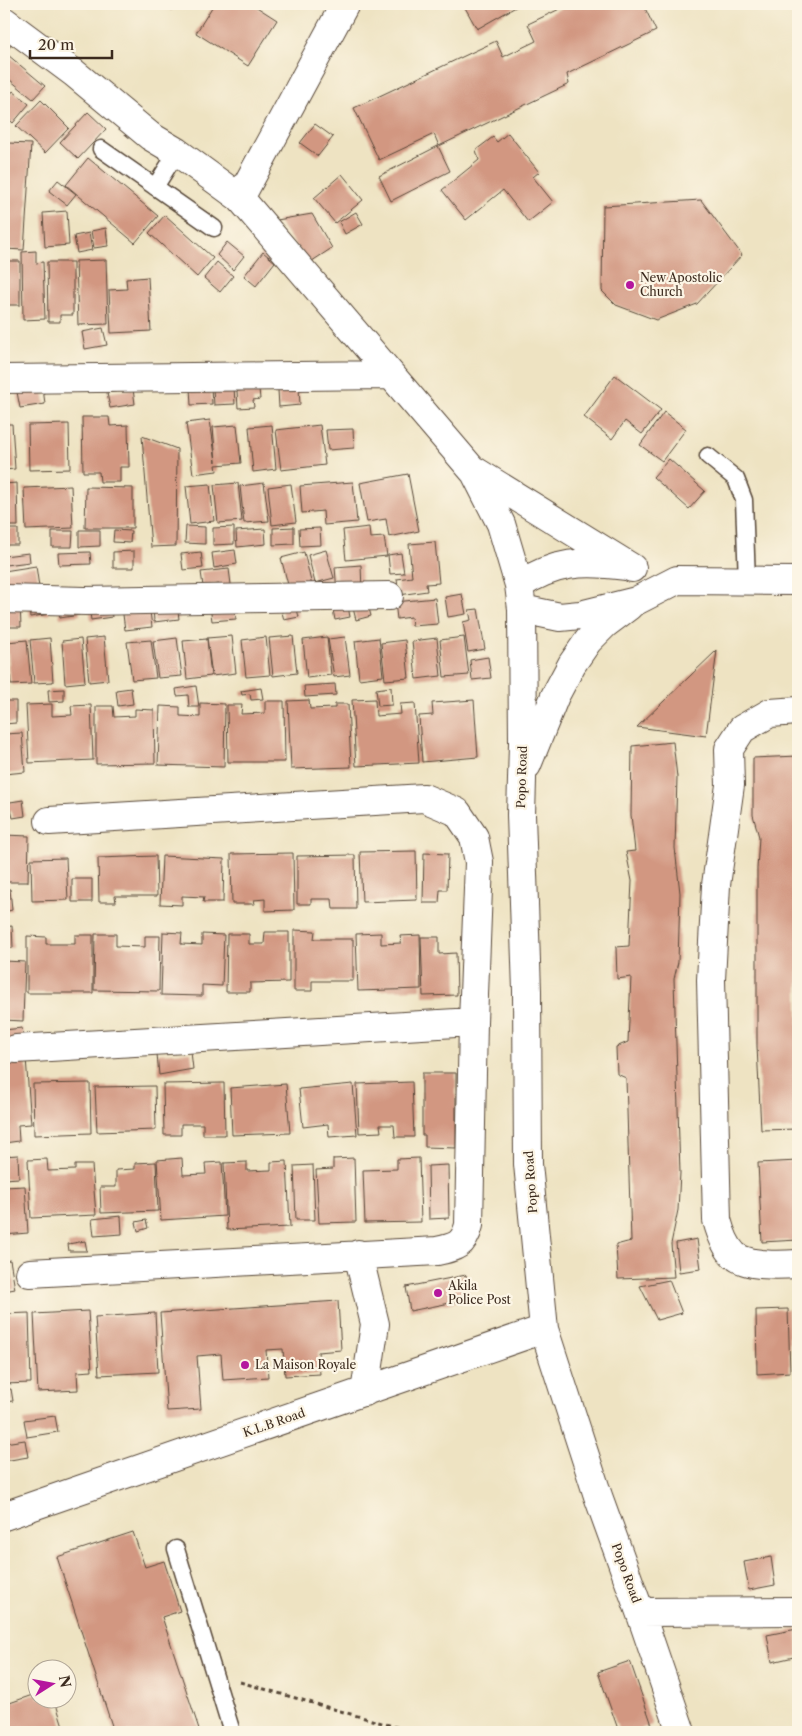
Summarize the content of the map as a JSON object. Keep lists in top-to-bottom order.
{
  "streets": {
    "street": ["Popo Road", "K.L.B Road"]
  },
  "crossings": [
    ["Popo Road", "K.L.B Road"]
  ],
  "places": ["New Apostolic Church", "Akila Police Post", "La Maison Royale"],
  "scale_bar": "20 m",
  "north": "right"
}
